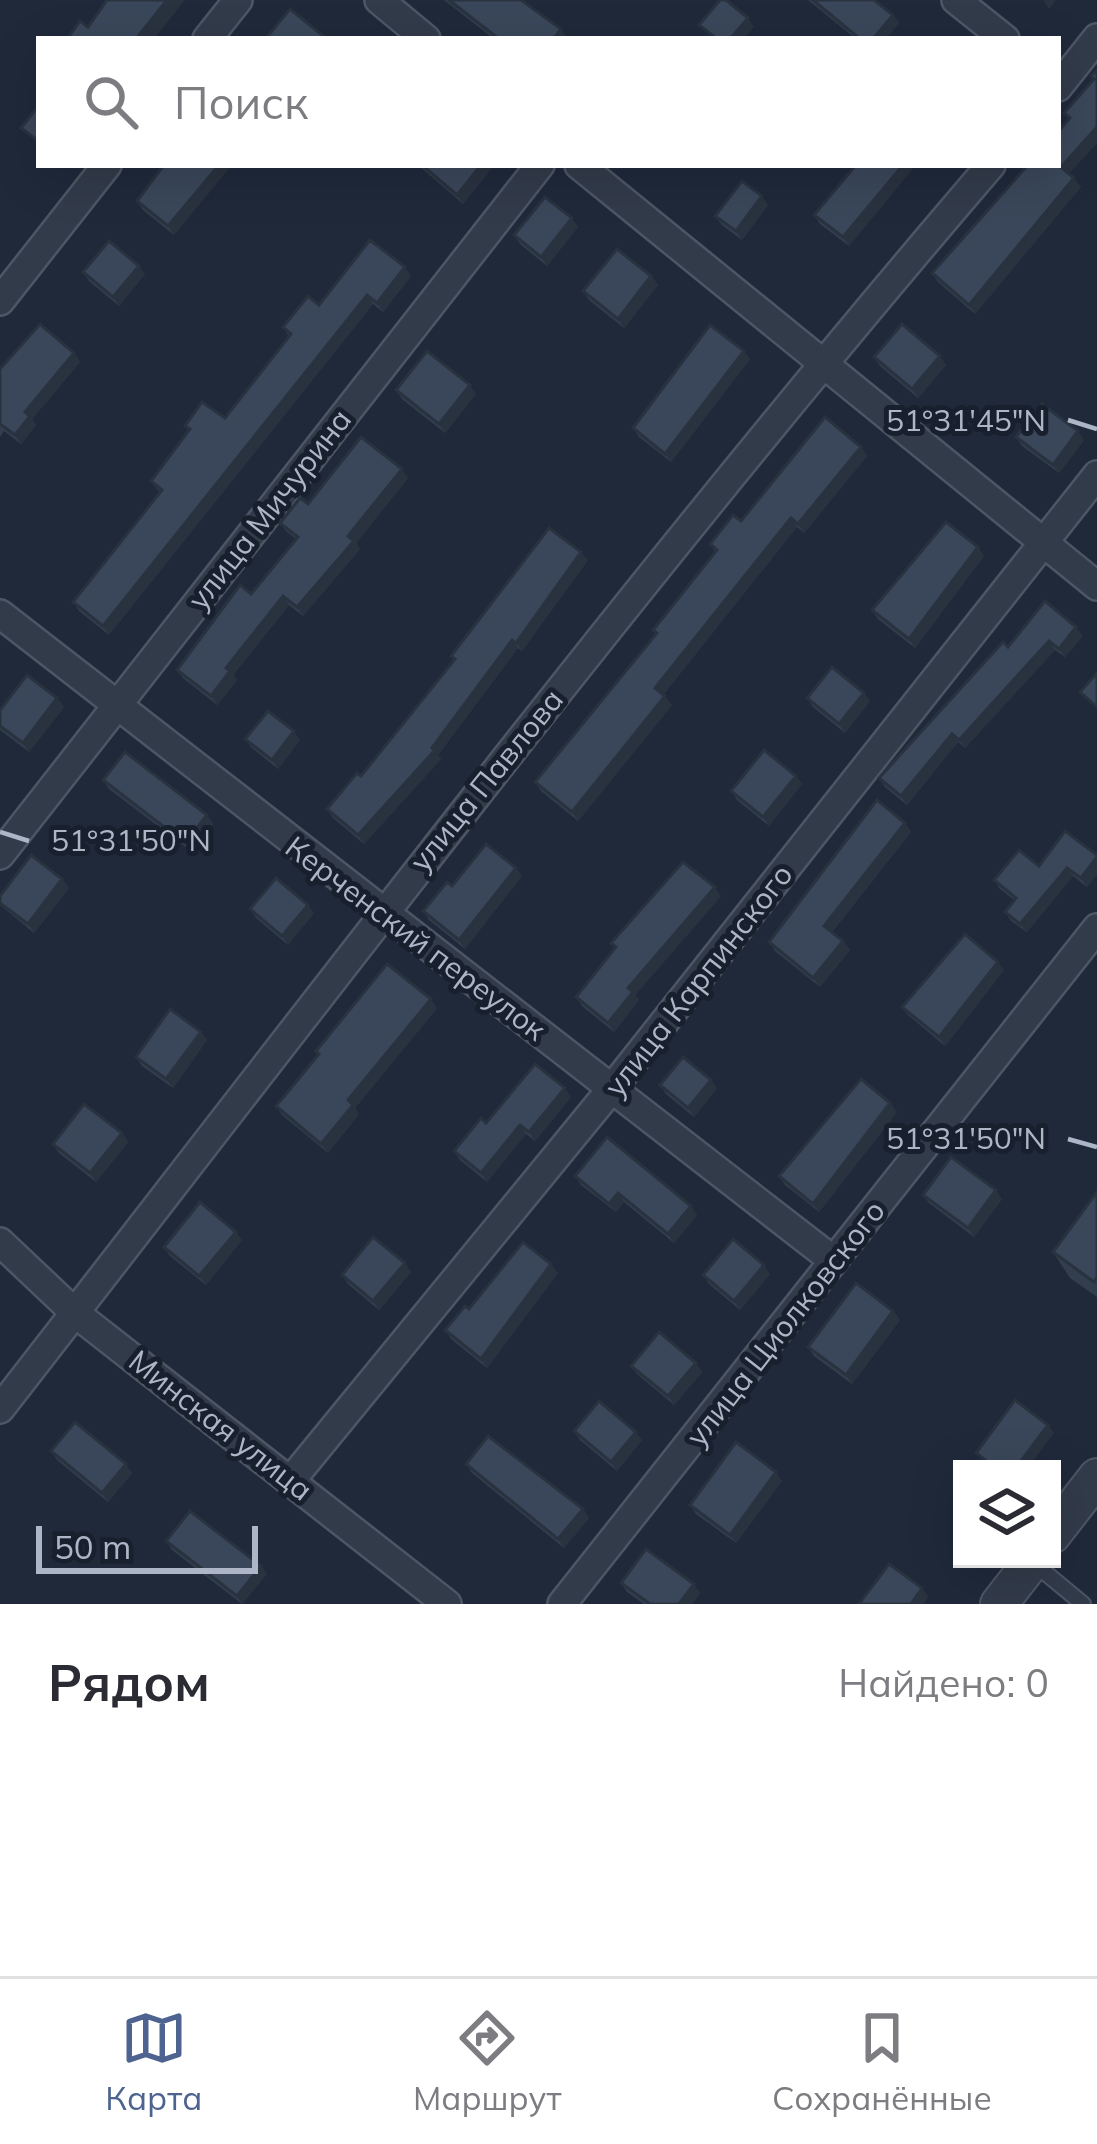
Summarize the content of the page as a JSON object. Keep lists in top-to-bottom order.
{
  "streets": {
    "street": [
      "улица Мичурина",
      "улица Павлова",
      "Керченский переулок",
      "улица Карпинского",
      "улица Циолковского",
      "Минская улица"
    ]
  },
  "crossings": [
    ["улица Мичурина", "Керченский переулок"],
    ["улица Павлова", "Керченский переулок"],
    ["улица Павлова", "Минская улица"],
    ["Керченский переулок", "улица Карпинского"],
    ["Керченский переулок", "улица Циолковского"],
    ["улица Карпинского", "Минская улица"]
  ],
  "scale_bar": "50 m",
  "page": {
    "search": "Поиск",
    "scale": "50 m",
    "heading": ["Рядом", "Найдено: 0"],
    "nav": ["Карта", "Маршрут", "Сохранённые"]
  },
  "coordinates": ["51°31'45\"N", "51°31'50\"N"]
}
